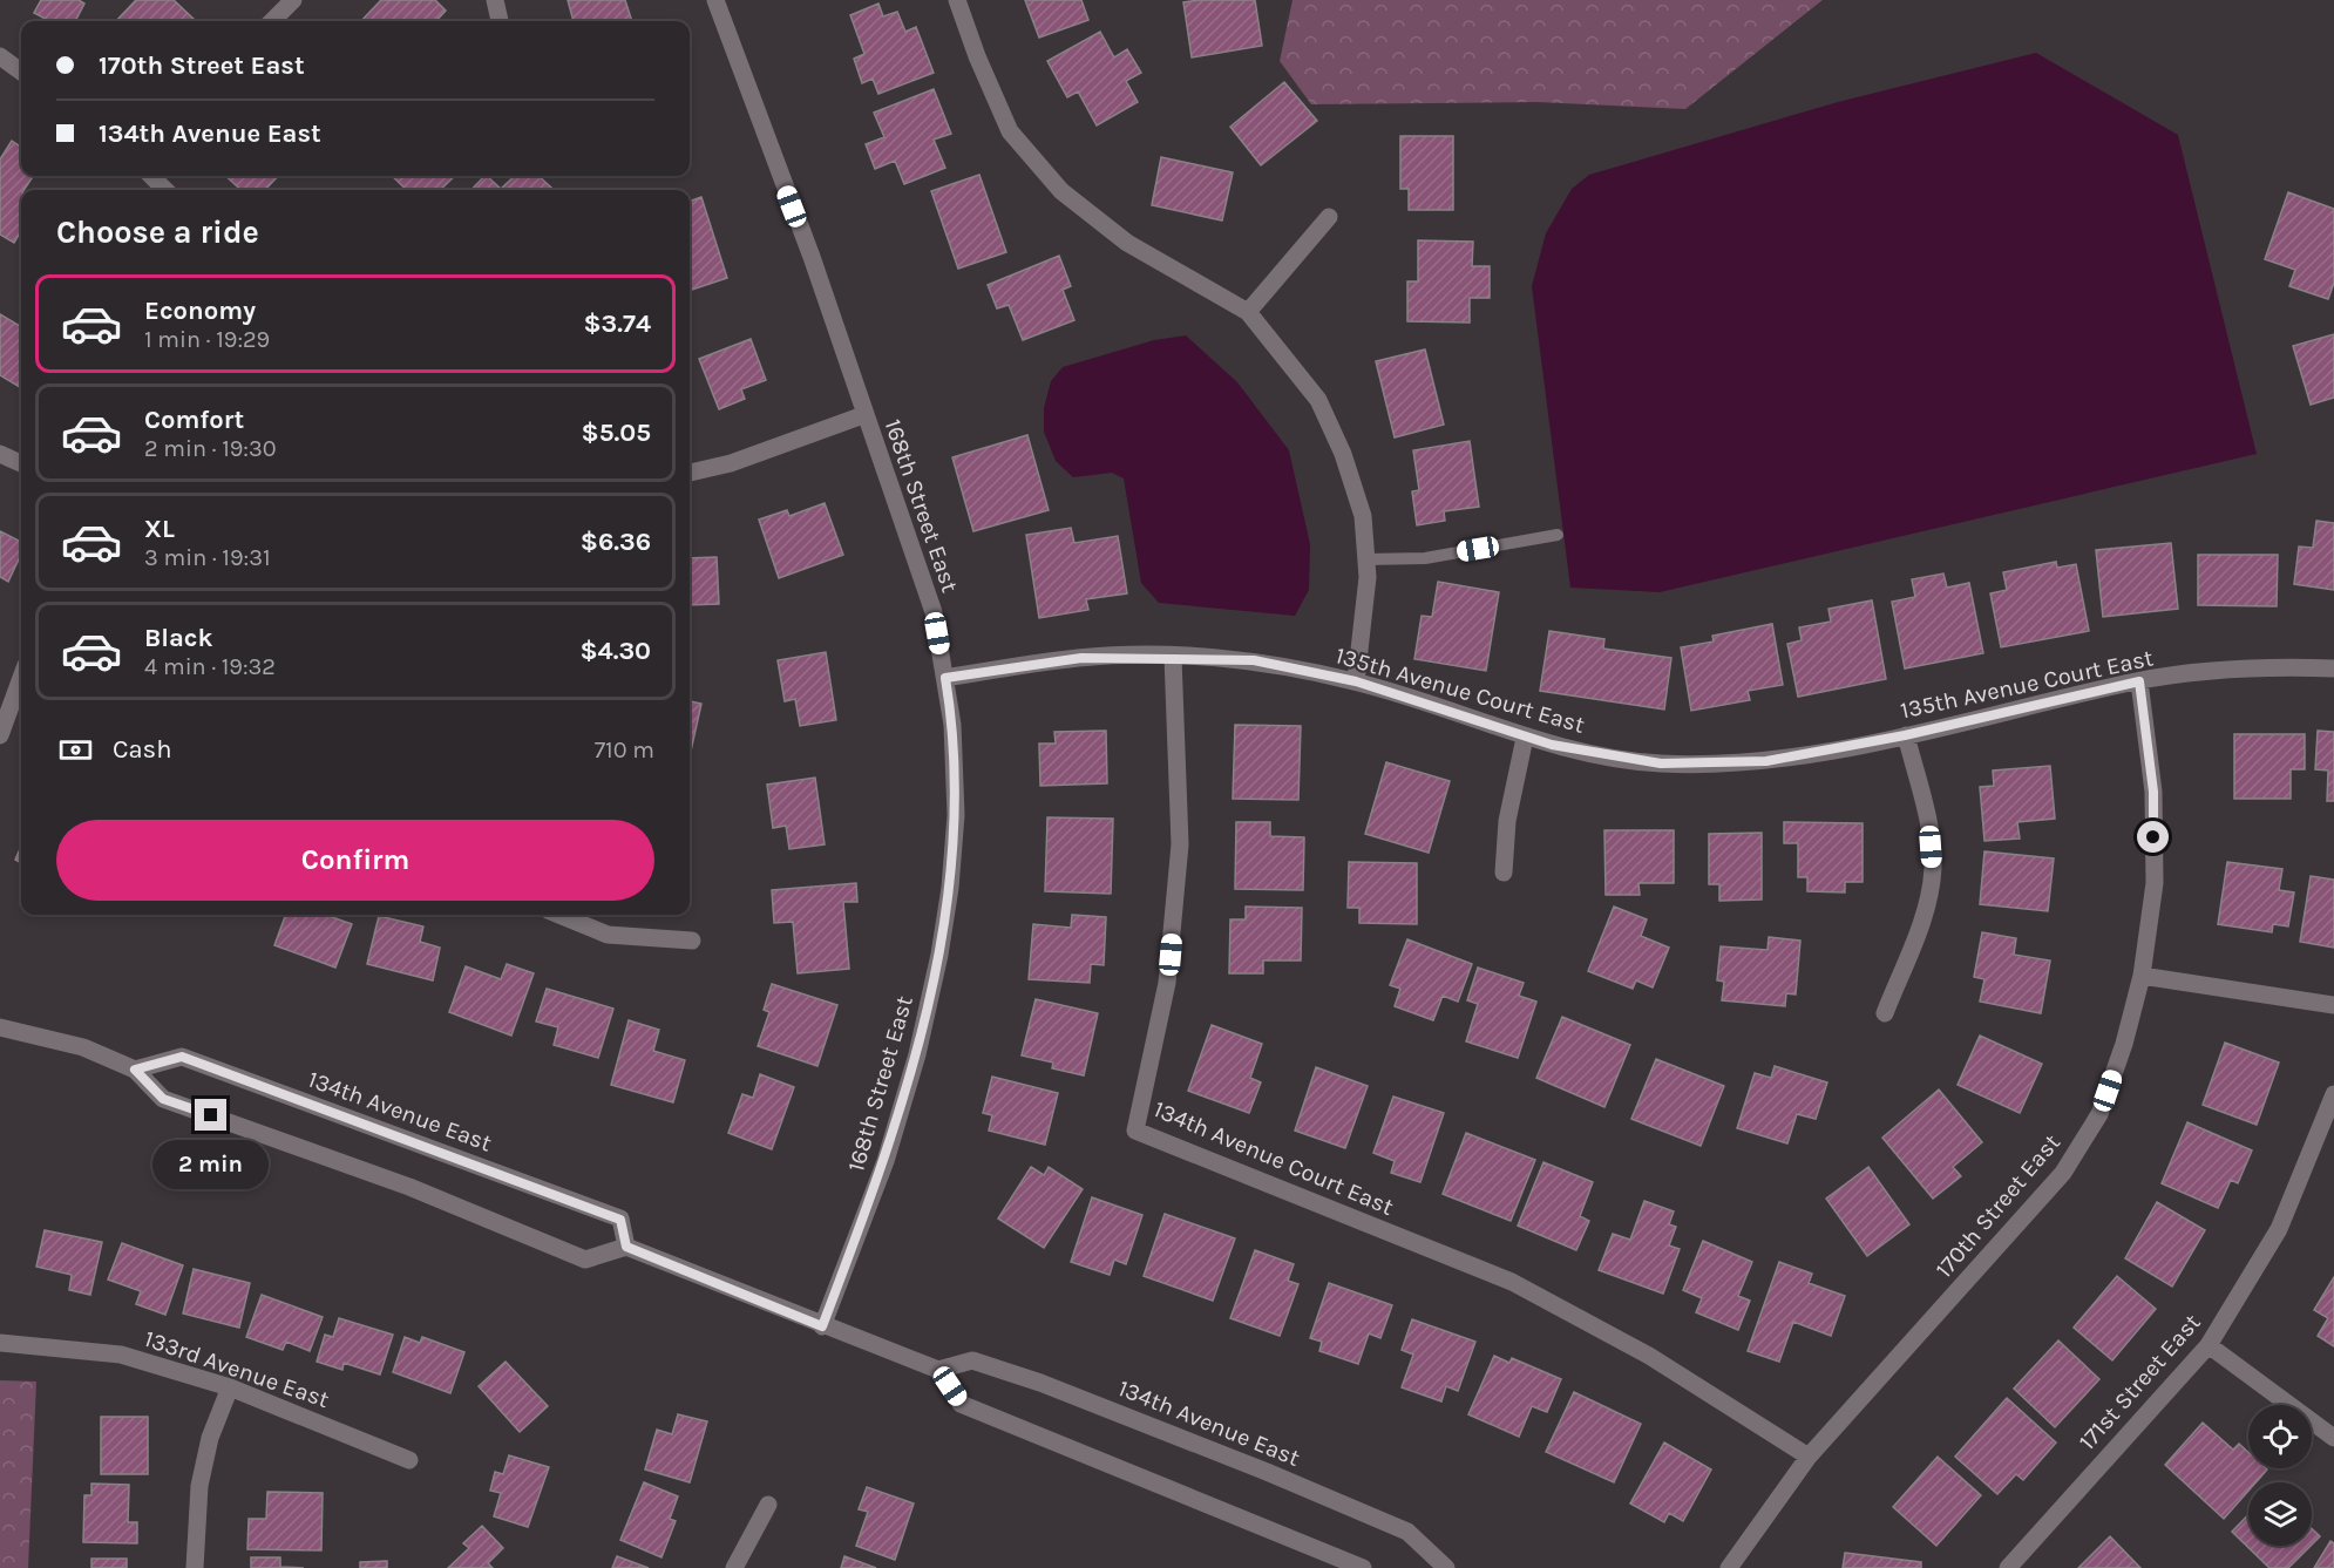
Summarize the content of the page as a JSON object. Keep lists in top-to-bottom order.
{
  "streets": {
    "street": [
      "168th Street East",
      "135th Avenue Court East",
      "134th Avenue East",
      "134th Avenue Court East",
      "170th Street East",
      "133rd Avenue East",
      "171st Street East"
    ]
  },
  "crossings": [
    ["168th Street East", "135th Avenue Court East"],
    ["135th Avenue Court East", "134th Avenue Court East"],
    ["135th Avenue Court East", "170th Street East"],
    ["134th Avenue Court East", "170th Street East"]
  ],
  "page": {
    "banner": ["170th Street East", "134th Avenue East"],
    "heading": "Choose a ride",
    "list": [
      {
        "name": "Economy",
        "note": "1 min · 19:29",
        "value": "$3.74"
      },
      {
        "name": "Comfort",
        "note": "2 min · 19:30",
        "value": "$5.05"
      },
      {
        "name": "XL",
        "note": "3 min · 19:31",
        "value": "$6.36"
      },
      {
        "name": "Black",
        "note": "4 min · 19:32",
        "value": "$4.30"
      }
    ],
    "pay": ["Cash", "710 m"],
    "buttons": "Confirm",
    "bubble": "2 min"
  }
}
